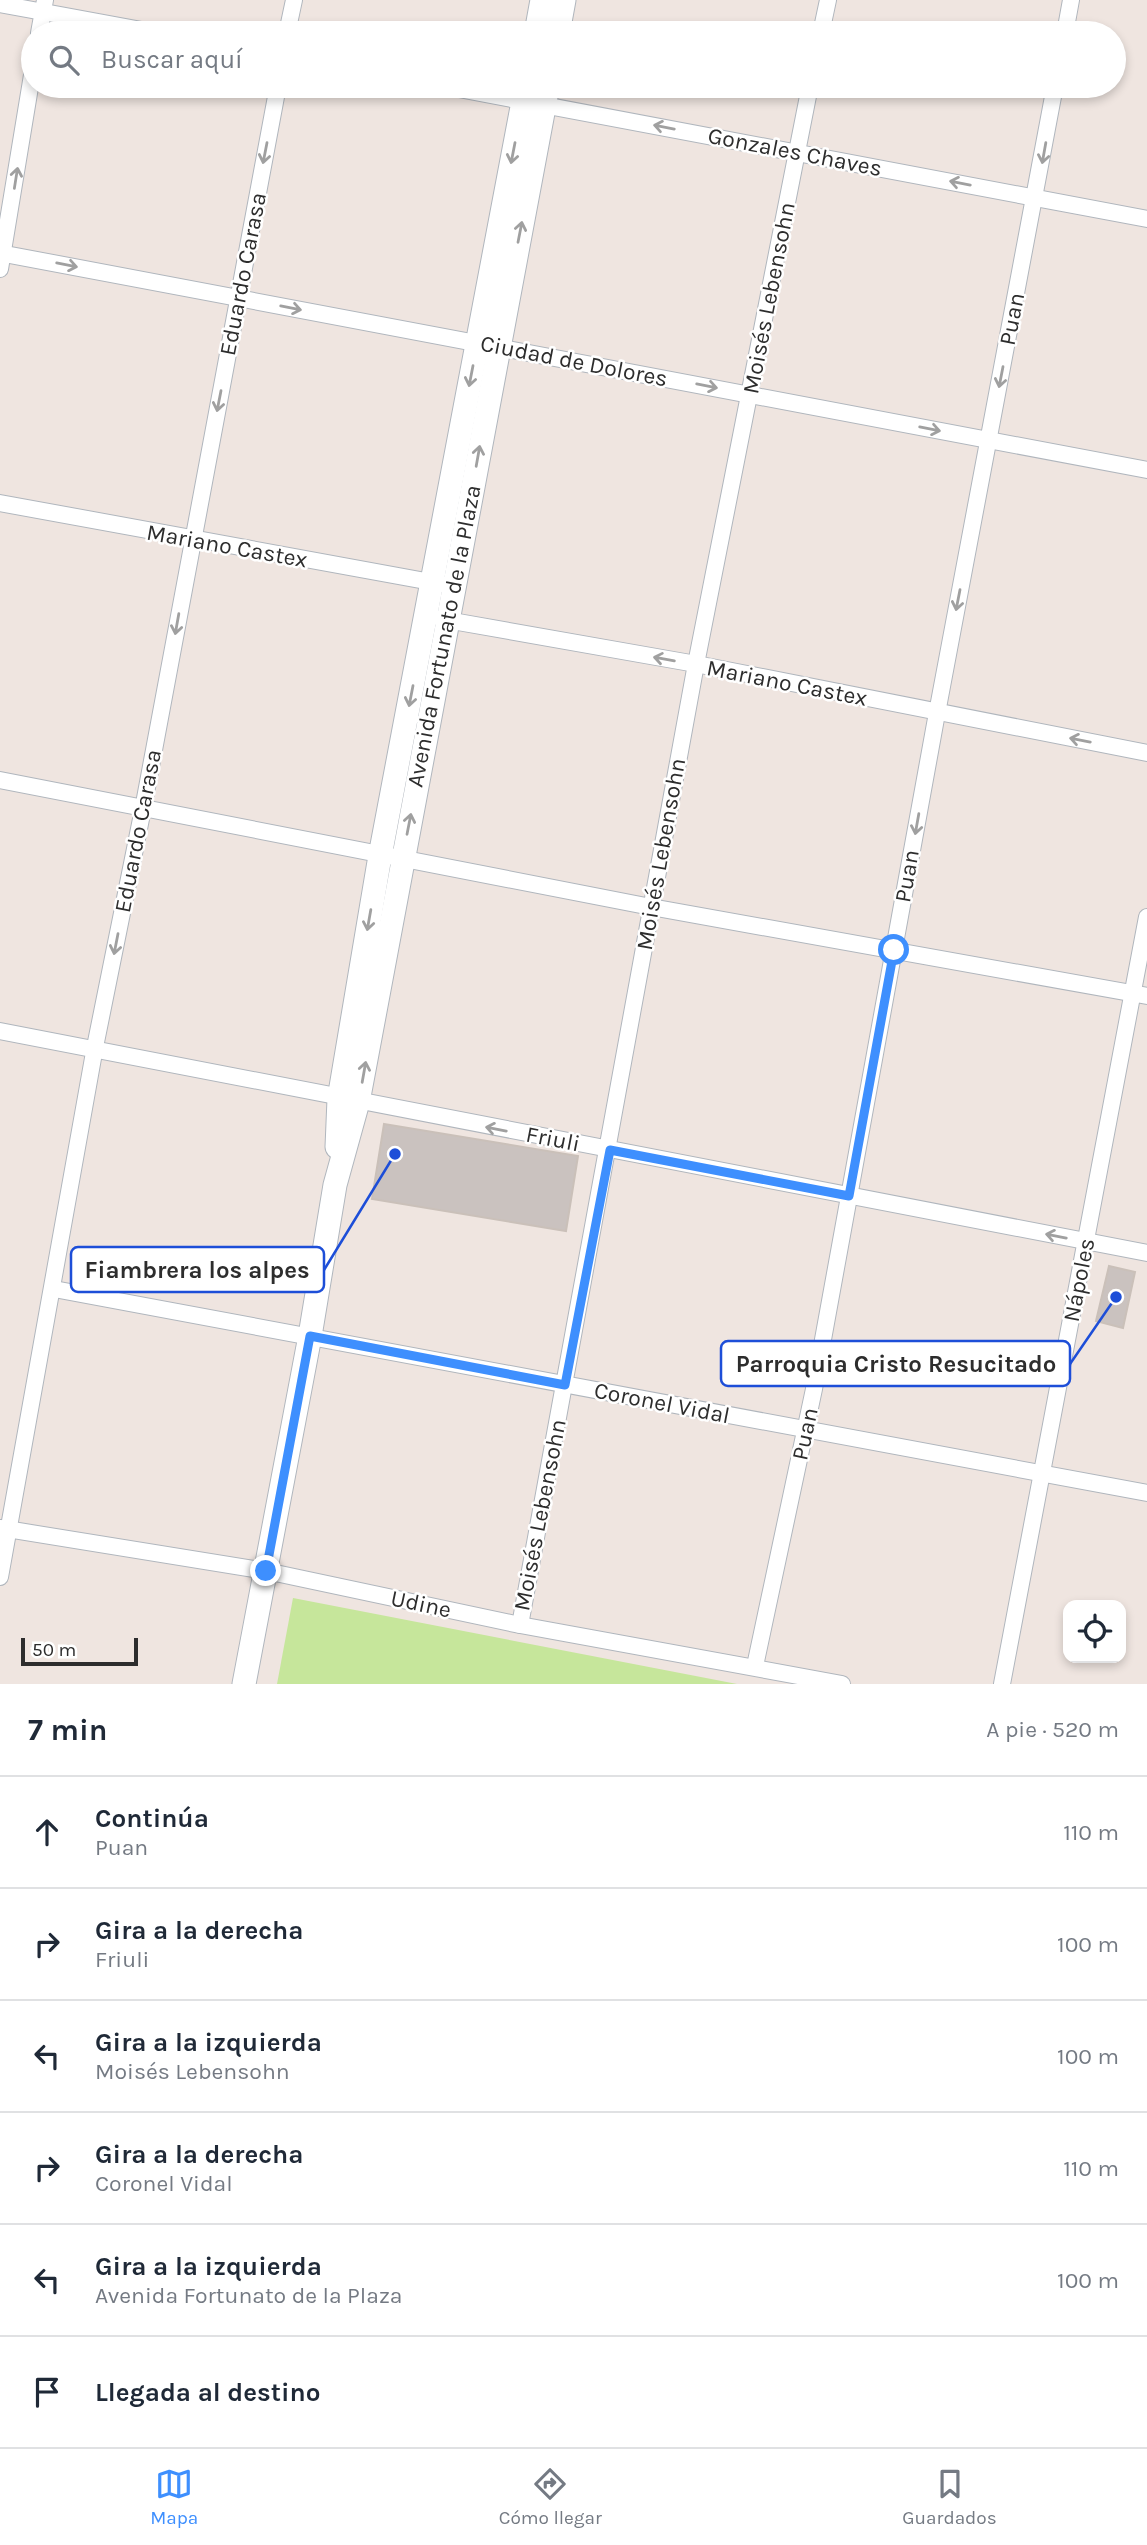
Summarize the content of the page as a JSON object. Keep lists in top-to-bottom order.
{
  "streets": {
    "main road": ["Avenida Fortunato de la Plaza"],
    "street": [
      "Gonzales Chaves",
      "Eduardo Carasa",
      "Moisés Lebensohn",
      "Puan",
      "Ciudad de Dolores",
      "Mariano Castex",
      "Friuli",
      "Nápoles",
      "Coronel Vidal",
      "Udine"
    ]
  },
  "crossings": [
    ["Gonzales Chaves", "Moisés Lebensohn"],
    ["Gonzales Chaves", "Puan"],
    ["Eduardo Carasa", "Ciudad de Dolores"],
    ["Eduardo Carasa", "Mariano Castex"],
    ["Eduardo Carasa", "Friuli"],
    ["Eduardo Carasa", "Coronel Vidal"],
    ["Eduardo Carasa", "Udine"],
    ["Moisés Lebensohn", "Ciudad de Dolores"],
    ["Moisés Lebensohn", "Mariano Castex"],
    ["Moisés Lebensohn", "Friuli"],
    ["Moisés Lebensohn", "Coronel Vidal"],
    ["Moisés Lebensohn", "Udine"],
    ["Puan", "Ciudad de Dolores"],
    ["Puan", "Mariano Castex"],
    ["Puan", "Friuli"],
    ["Puan", "Coronel Vidal"],
    ["Puan", "Udine"],
    ["Ciudad de Dolores", "Avenida Fortunato de la Plaza"],
    ["Mariano Castex", "Avenida Fortunato de la Plaza"],
    ["Avenida Fortunato de la Plaza", "Friuli"],
    ["Avenida Fortunato de la Plaza", "Coronel Vidal"],
    ["Avenida Fortunato de la Plaza", "Udine"],
    ["Friuli", "Nápoles"],
    ["Nápoles", "Coronel Vidal"]
  ],
  "one_way": [
    "Gonzales Chaves",
    "Eduardo Carasa",
    "Puan",
    "Ciudad de Dolores",
    "Mariano Castex",
    "Friuli"
  ],
  "places": ["Fiambrera los alpes", "Parroquia Cristo Resucitado"],
  "scale_bar": "50 m",
  "page": {
    "search": "Buscar aquí",
    "scale": "50 m",
    "heading": ["7 min", "A pie · 520 m"],
    "list": [
      ["Continúa", "Puan", "110 m"],
      ["Gira a la derecha", "Friuli", "100 m"],
      ["Gira a la izquierda", "Moisés Lebensohn", "100 m"],
      ["Gira a la derecha", "Coronel Vidal", "110 m"],
      ["Gira a la izquierda", "Avenida Fortunato de la Plaza", "100 m"],
      "Llegada al destino"
    ],
    "nav": ["Mapa", "Cómo llegar", "Guardados"]
  }
}
